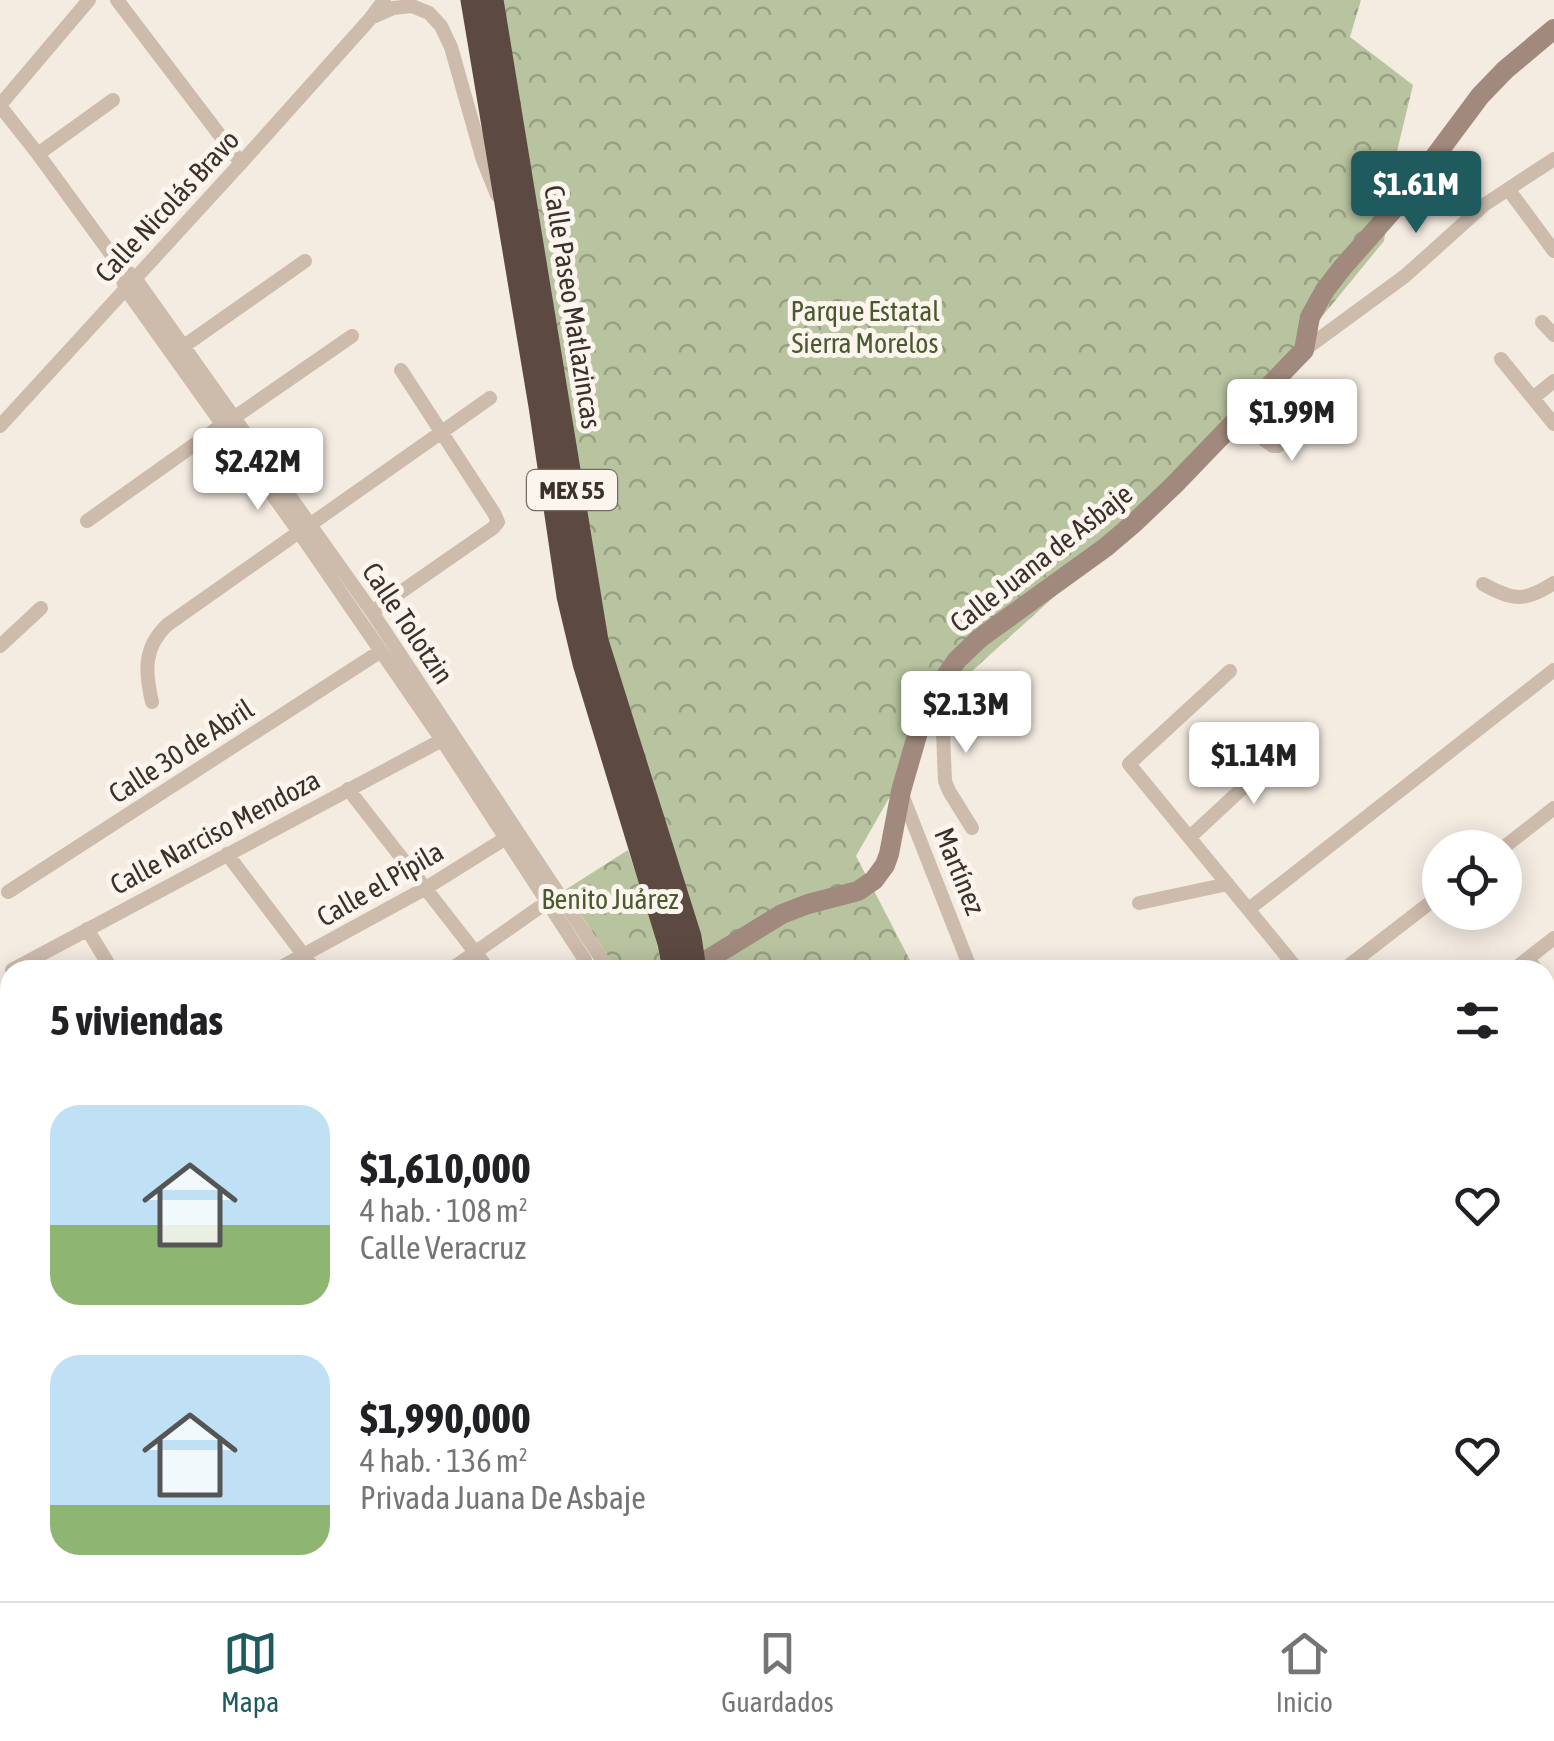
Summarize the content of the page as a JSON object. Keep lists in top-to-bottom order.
{
  "streets": {
    "highway": ["Calle Paseo Matlazincas", "MEX 55"],
    "street": [
      "Calle Nicolás Bravo",
      "Calle Juana de Asbaje",
      "Calle Tolotzin",
      "Calle 30 de Abril",
      "Calle Narciso Mendoza",
      "Martínez",
      "Calle el Pípila"
    ]
  },
  "crossings": [
    ["Calle Nicolás Bravo", "Calle Tolotzin"],
    ["Calle Juana de Asbaje", "Martínez"],
    ["Calle Tolotzin", "Calle 30 de Abril"],
    ["Calle Tolotzin", "Calle Narciso Mendoza"],
    ["Calle Tolotzin", "Calle el Pípila"]
  ],
  "parks": ["Parque Estatal Sierra Morelos", "Benito Juárez"],
  "page": {
    "price": [
      "$1.61M",
      "$1.99M",
      "$2.42M",
      "$2.13M",
      "$1.14M"
    ],
    "heading": "5 viviendas",
    "list": [
      {
        "name": "$1,610,000",
        "note": "4 hab. · 108 m² · Calle Veracruz"
      },
      {
        "name": "$1,990,000",
        "note": "4 hab. · 136 m² · Privada Juana De Asbaje"
      }
    ],
    "tabs": ["Mapa", "Guardados", "Inicio"]
  }
}
